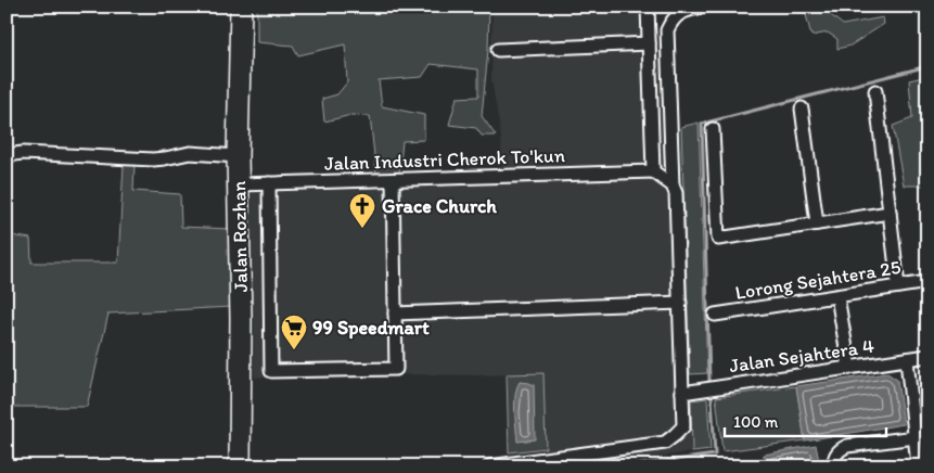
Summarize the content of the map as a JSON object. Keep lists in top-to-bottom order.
{
  "streets": {
    "main road": ["Jalan Rozhan"],
    "street": ["Jalan Industri Cherok To'kun", "Lorong Sejahtera 25", "Jalan Sejahtera 4"]
  },
  "crossings": [
    ["Jalan Industri Cherok To'kun", "Jalan Rozhan"]
  ],
  "places": {
    "church": ["Grace Church"],
    "supermarket": ["99 Speedmart"]
  },
  "scale_bar": "100 m"
}
